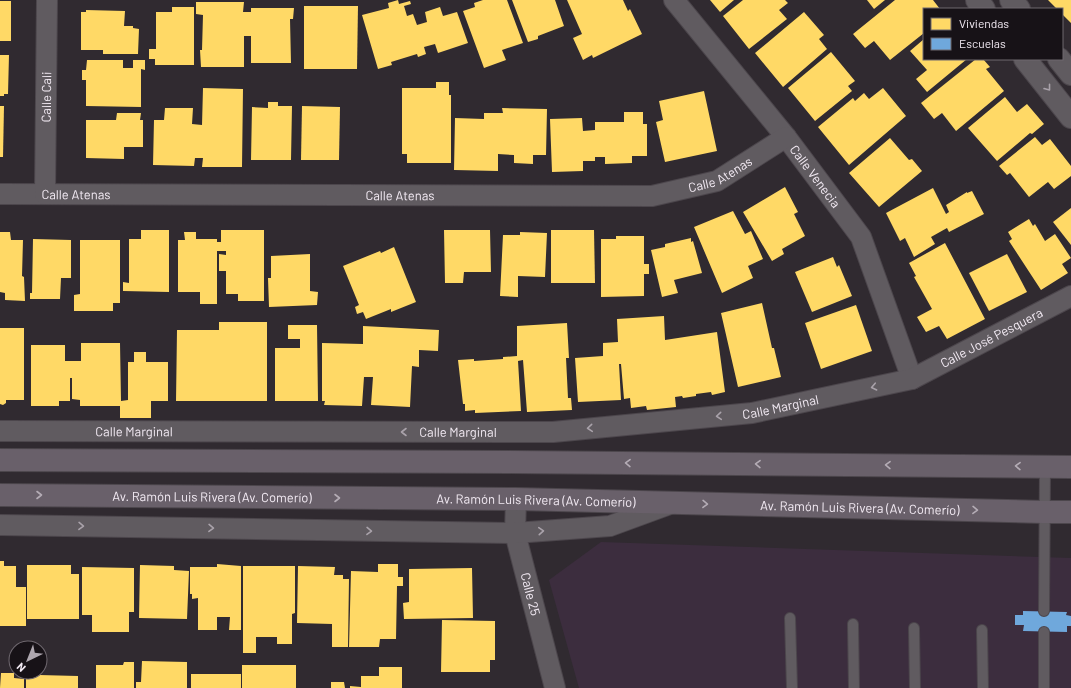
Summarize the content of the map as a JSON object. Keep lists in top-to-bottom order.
{
  "streets": {
    "main road": ["Av. Ramón Luis Rivera (Av. Comerío)"],
    "street": [
      "Calle Cali",
      "Calle Atenas",
      "Calle Venecia",
      "Calle José Pesquera",
      "Calle Marginal",
      "Calle 25"
    ]
  },
  "crossings": [
    ["Calle Cali", "Calle Atenas"],
    ["Calle Atenas", "Calle Venecia"],
    ["Calle Venecia", "Calle José Pesquera"],
    ["Calle Venecia", "Calle Marginal"],
    ["Calle José Pesquera", "Calle Marginal"],
    ["Av. Ramón Luis Rivera (Av. Comerío)", "Calle 25"]
  ],
  "legend": ["Viviendas", "Escuelas"],
  "north": "bottom left"
}
